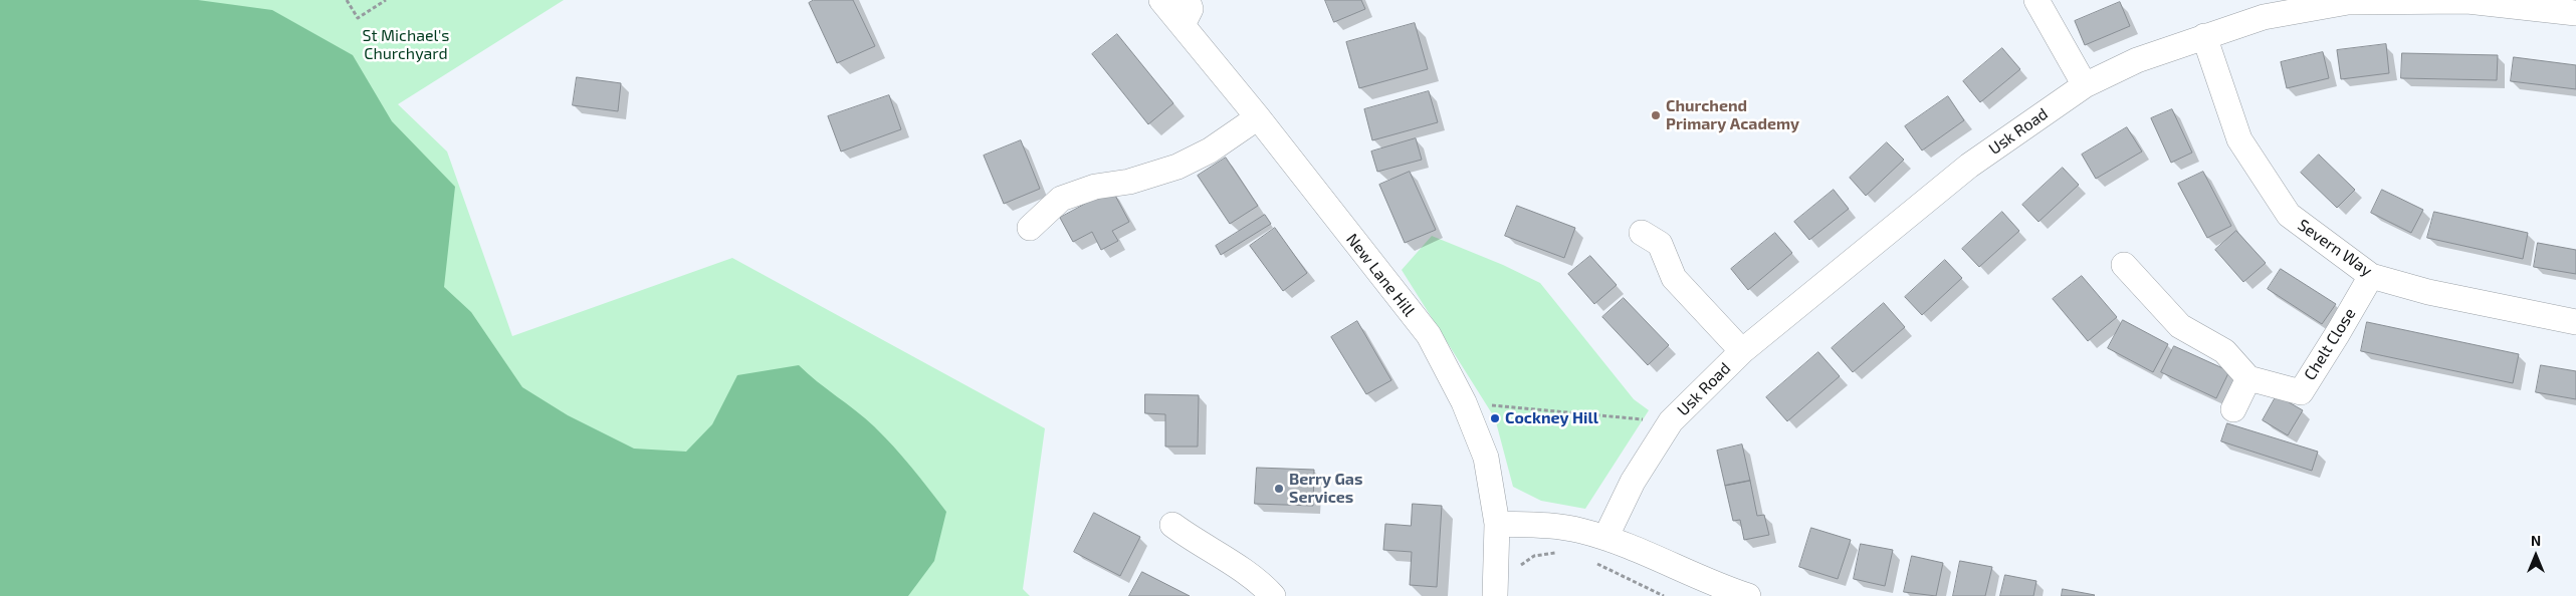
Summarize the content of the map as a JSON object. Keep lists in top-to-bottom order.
{
  "streets": {
    "street": [
      "Usk Road",
      "Severn Way",
      "New Lane Hill",
      "Chelt Close"
    ]
  },
  "crossings": [
    ["Usk Road", "Severn Way"],
    ["Severn Way", "Chelt Close"]
  ],
  "parks": ["St Michael's Churchyard"],
  "places": ["Churchend Primary Academy", "Cockney Hill", "Berry Gas Services"],
  "north": "top"
}
